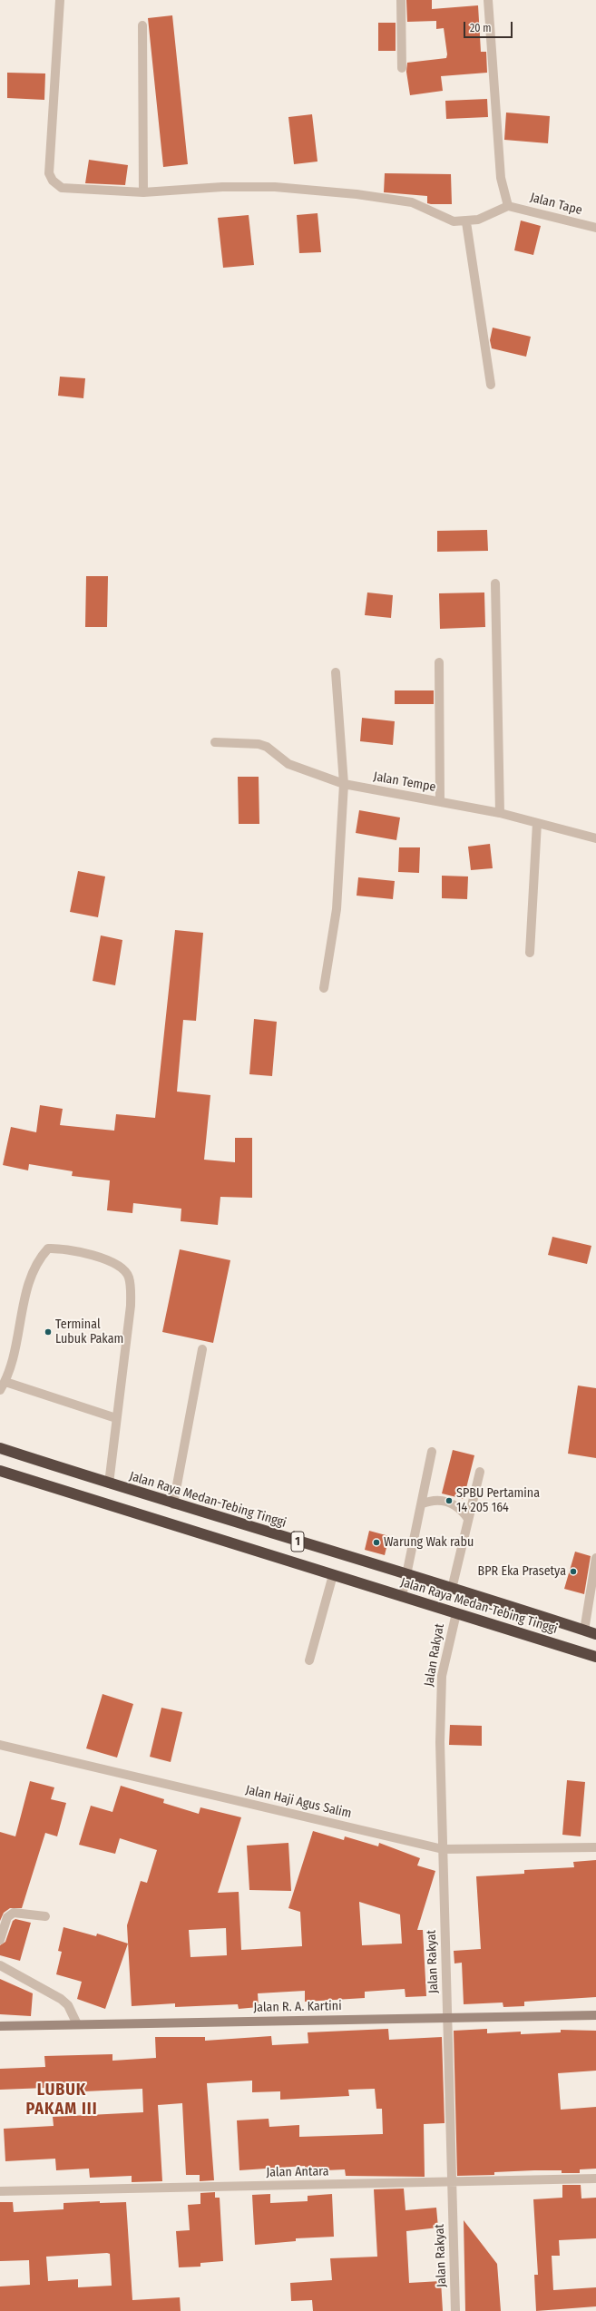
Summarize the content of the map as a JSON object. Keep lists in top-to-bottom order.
{
  "streets": {
    "highway": ["Jalan Raya Medan-Tebing Tinggi", "1"],
    "street": [
      "Jalan Tape",
      "Jalan Tempe",
      "Jalan Rakyat",
      "Jalan Haji Agus Salim",
      "Jalan R. A. Kartini",
      "Jalan Antara"
    ]
  },
  "crossings": [
    ["Jalan Raya Medan-Tebing Tinggi", "Jalan Rakyat"],
    ["Jalan Rakyat", "Jalan Haji Agus Salim"],
    ["Jalan Rakyat", "Jalan R. A. Kartini"],
    ["Jalan Rakyat", "Jalan Antara"]
  ],
  "districts": ["LUBUK PAKAM III"],
  "places": [
    "Terminal Lubuk Pakam",
    "SPBU Pertamina 14 205 164",
    "Warung Wak rabu",
    "BPR Eka Prasetya"
  ],
  "scale_bar": "20 m"
}
